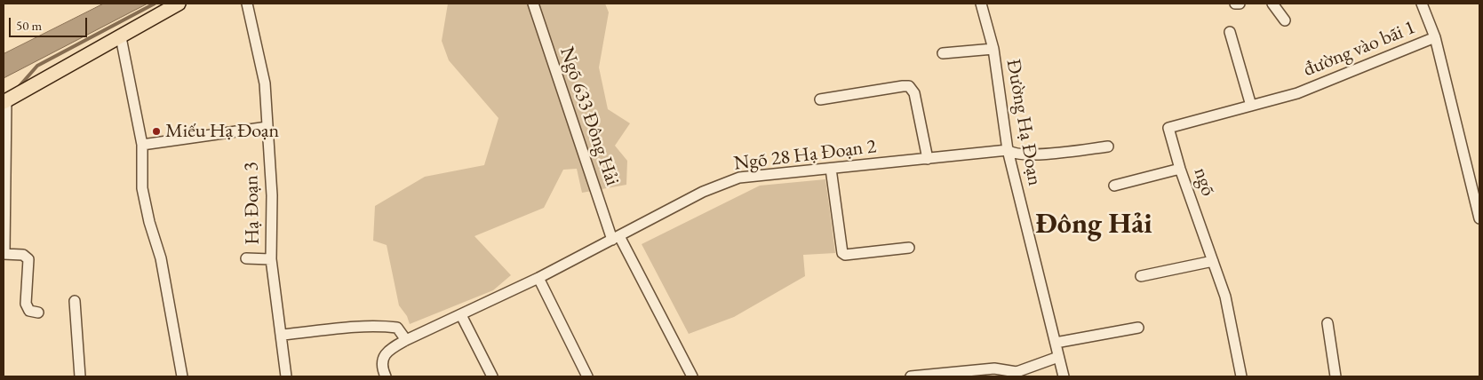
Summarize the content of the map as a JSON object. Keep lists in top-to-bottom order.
{
  "streets": {
    "street": [
      "đường vào bãi 1",
      "Ngõ 633 Đông Hải",
      "Đường Hạ Đoạn",
      "Ngõ 28 Hạ Đoạn 2",
      "ngõ",
      "Hạ Đoạn 3"
    ]
  },
  "crossings": [
    ["đường vào bãi 1", "ngõ"],
    ["Ngõ 633 Đông Hải", "Ngõ 28 Hạ Đoạn 2"],
    ["Đường Hạ Đoạn", "Ngõ 28 Hạ Đoạn 2"]
  ],
  "districts": ["Đông Hải"],
  "places": ["Miếu Hạ Đoạn"],
  "scale_bar": "50 m"
}
